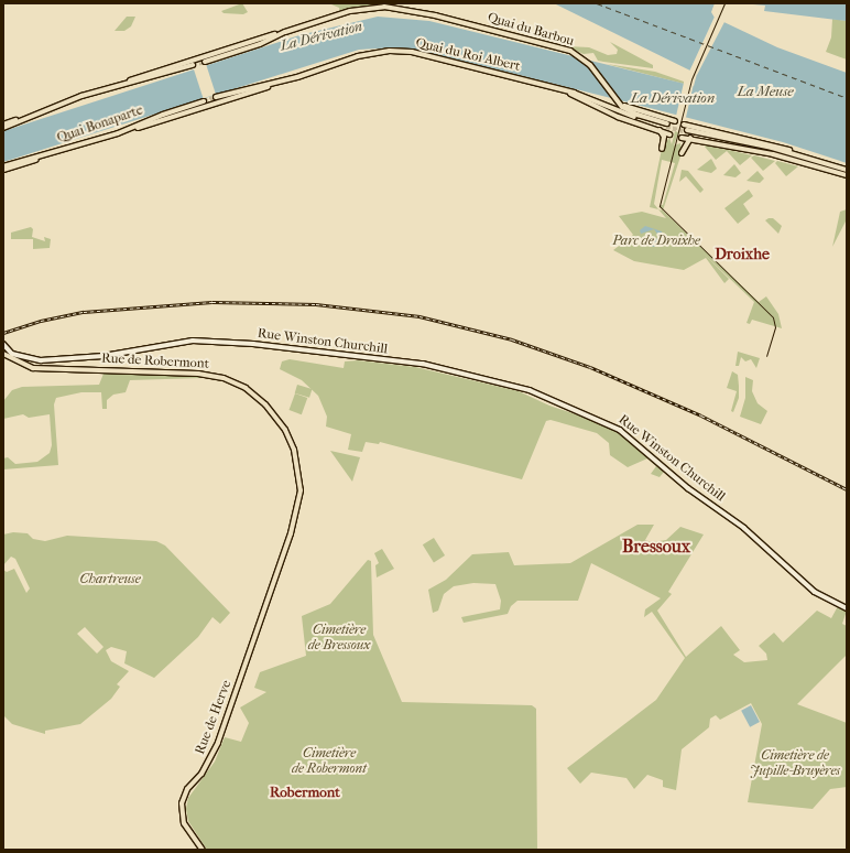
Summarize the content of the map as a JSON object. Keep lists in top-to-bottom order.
{
  "streets": {
    "main road": [
      "Quai du Barbou",
      "Quai du Roi Albert",
      "Quai Bonaparte",
      "Rue Winston Churchill",
      "Rue de Robermont",
      "Rue de Herve"
    ]
  },
  "crossings": [
    ["Rue de Robermont", "Rue de Herve"]
  ],
  "districts": ["Droixhe", "Bressoux", "Robermont"],
  "water": ["La Dérivation", "La Meuse"],
  "parks": [
    "Parc de Droixhe",
    "Chartreuse",
    "Cimetière de Bressoux",
    "Cimetière de Robermont",
    "Cimetière de Jupille-Bruyères"
  ]
}
